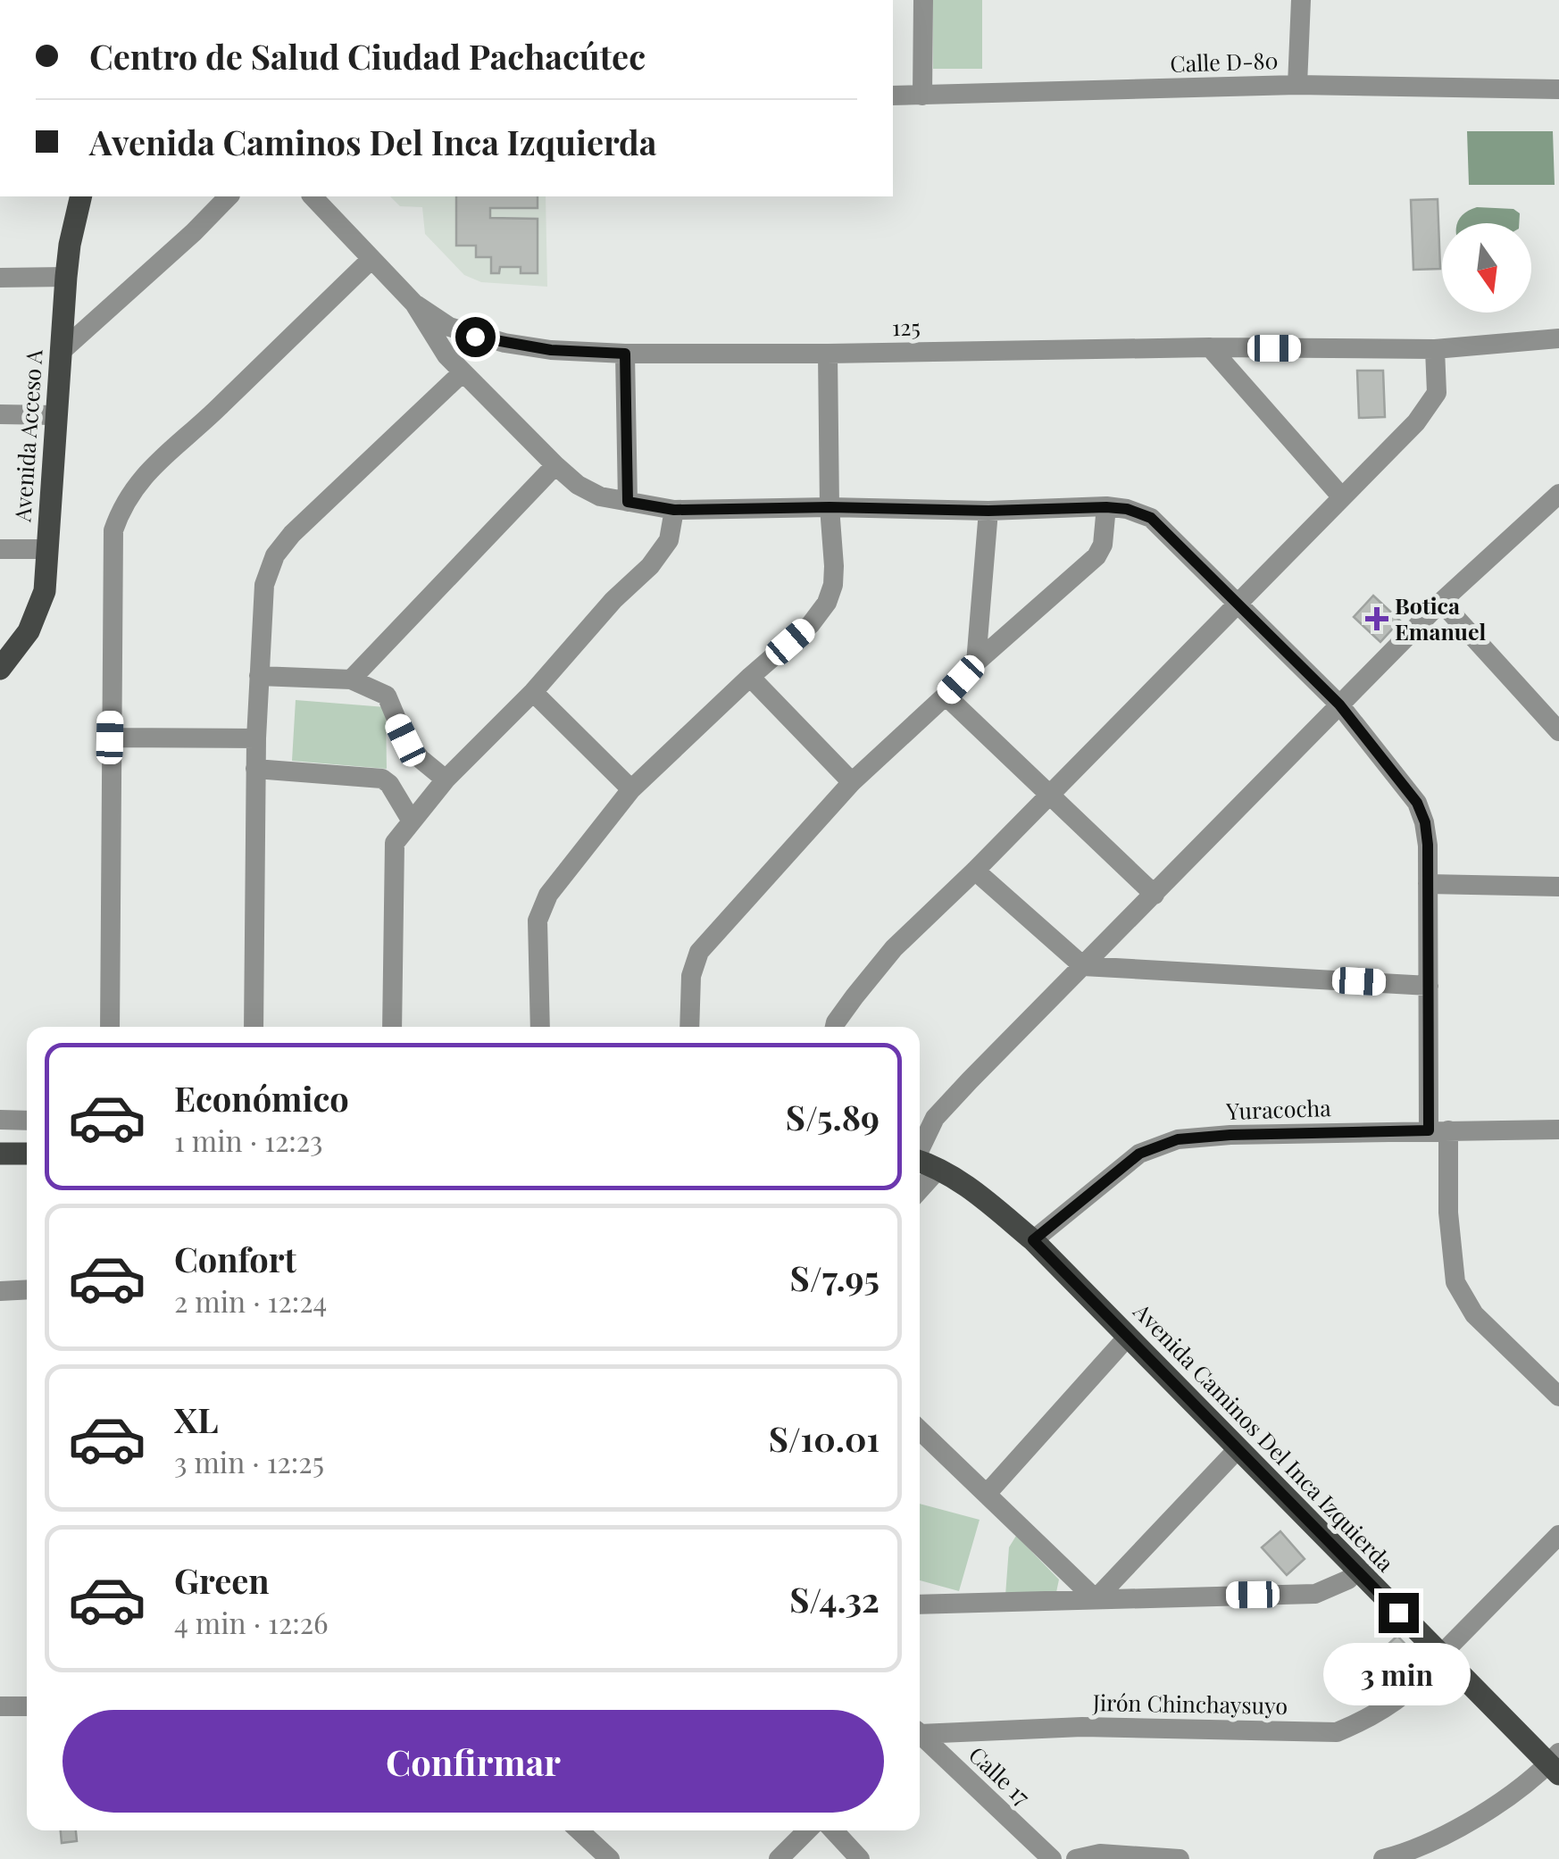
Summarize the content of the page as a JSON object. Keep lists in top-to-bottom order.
{
  "streets": {
    "main road": ["Avenida Acceso A", "Avenida Caminos Del Inca Izquierda"],
    "street": [
      "Calle D-80",
      "125",
      "Yuracocha",
      "Jirón Chinchaysuyo",
      "Calle 17"
    ]
  },
  "crossings": [
    ["Yuracocha", "Avenida Caminos Del Inca Izquierda"],
    ["Avenida Caminos Del Inca Izquierda", "Jirón Chinchaysuyo"]
  ],
  "places": {
    "health": ["Botica Emanuel"]
  },
  "north": "bottom",
  "page": {
    "banner": ["Centro de Salud Ciudad Pachacútec", "Avenida Caminos Del Inca Izquierda"],
    "list": [
      {
        "name": "Económico",
        "note": "1 min · 12:23",
        "value": "S/5.89"
      },
      {
        "name": "Confort",
        "note": "2 min · 12:24",
        "value": "S/7.95"
      },
      {
        "name": "XL",
        "note": "3 min · 12:25",
        "value": "S/10.01"
      },
      {
        "name": "Green",
        "note": "4 min · 12:26",
        "value": "S/4.32"
      }
    ],
    "bubble": "3 min",
    "buttons": "Confirmar"
  }
}
